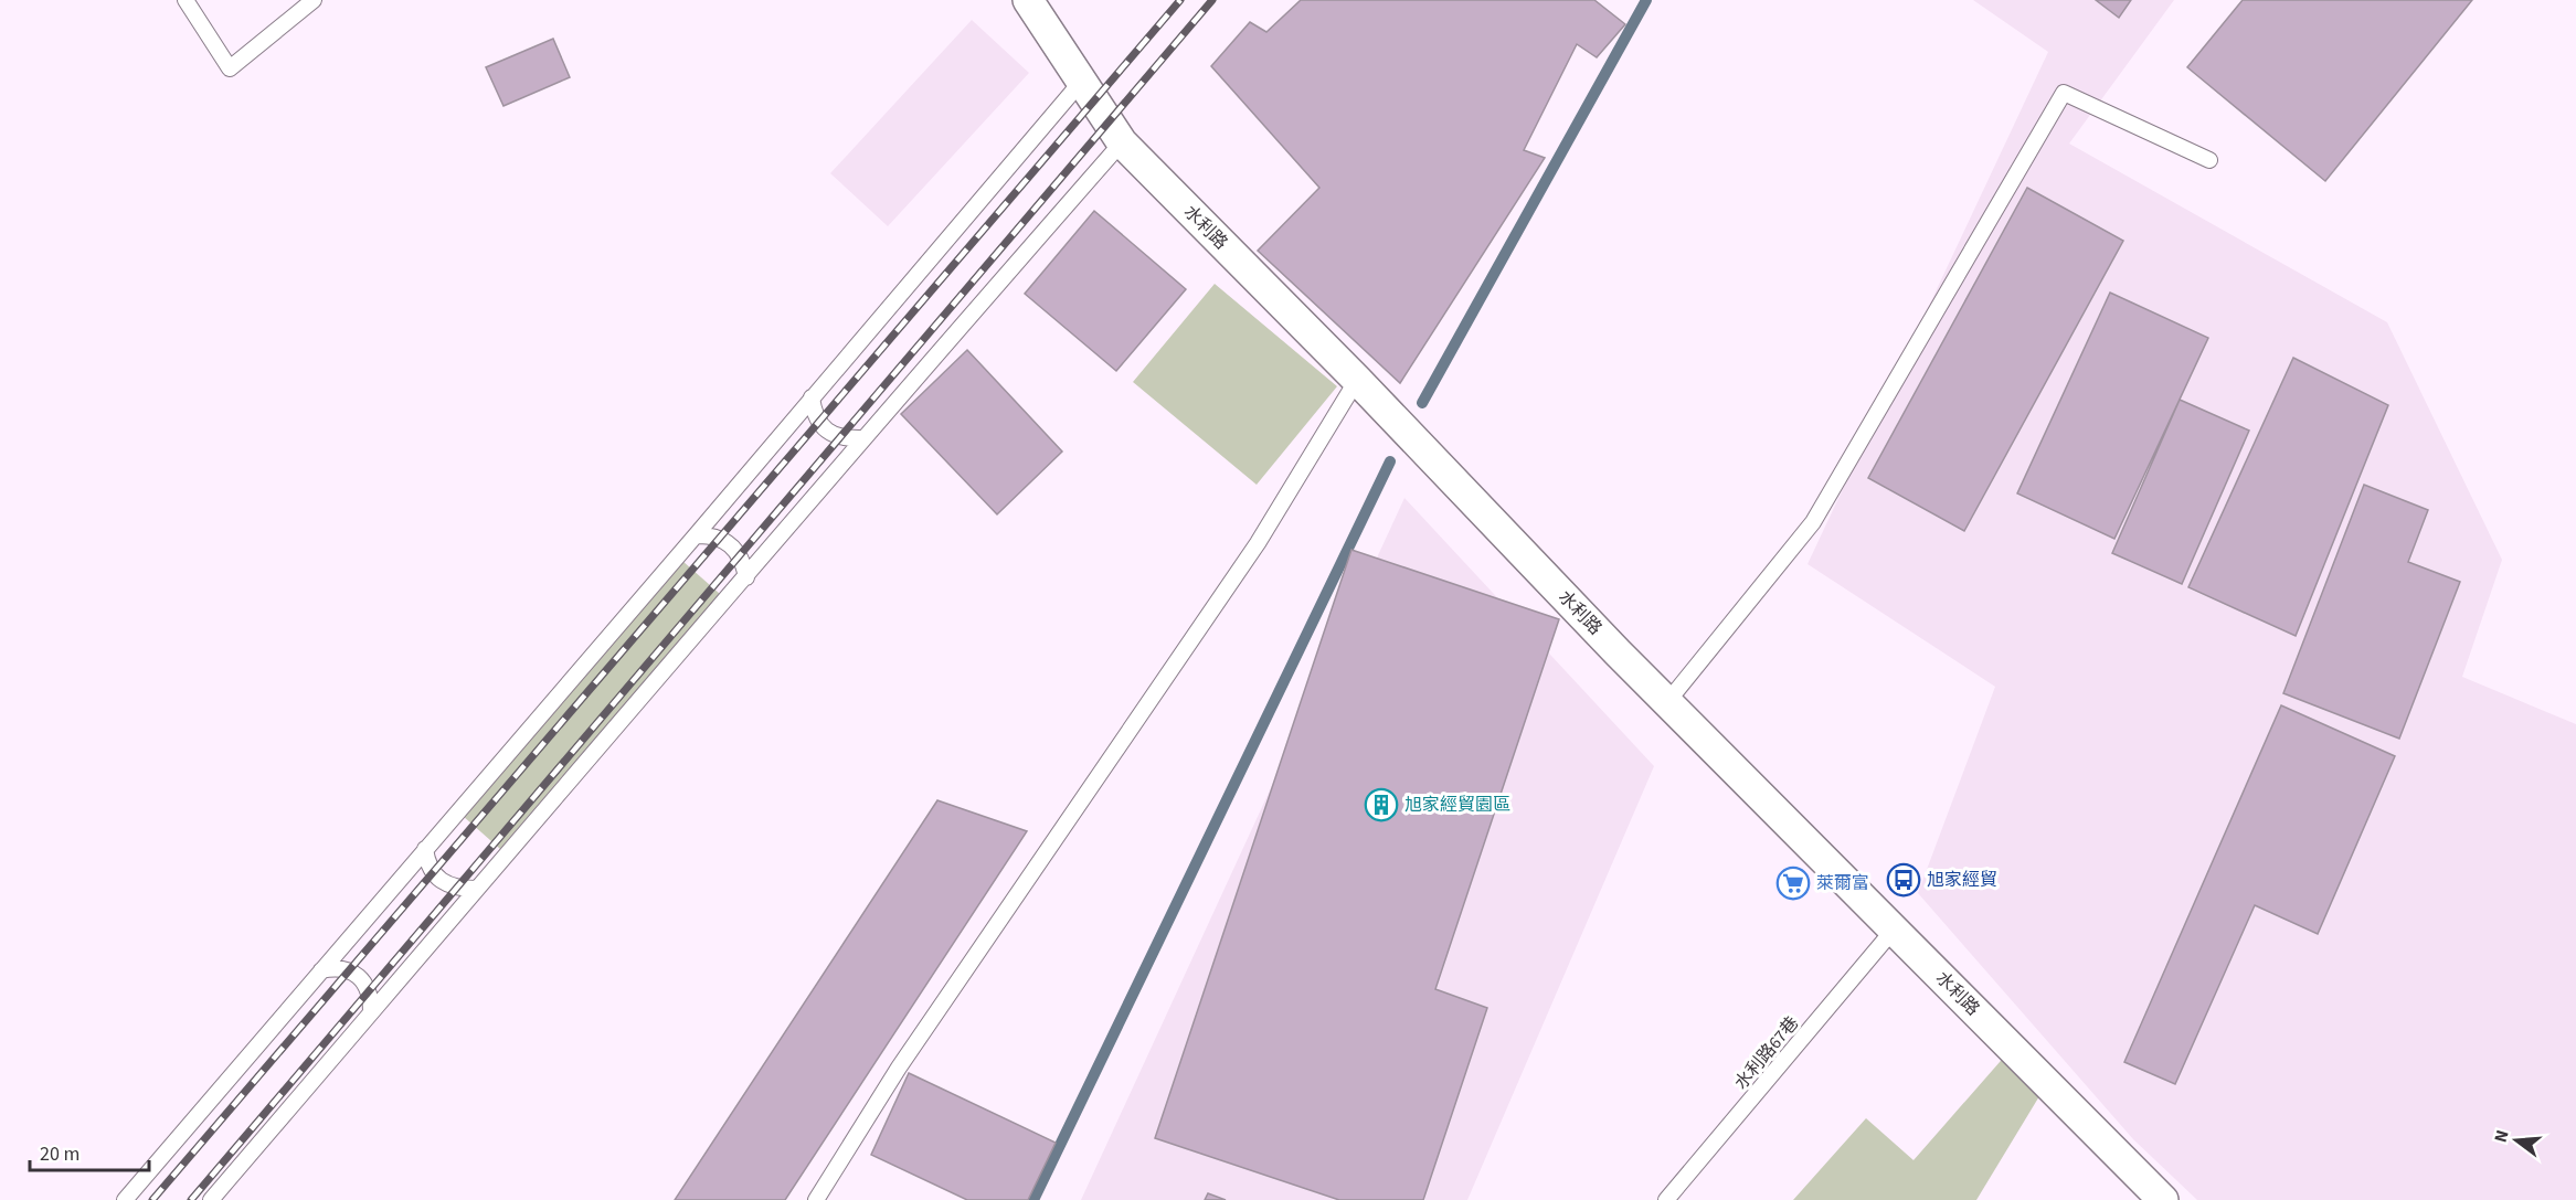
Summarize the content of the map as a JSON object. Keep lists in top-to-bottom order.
{
  "streets": {
    "street": ["水利路"],
    "lane": ["水利路67巷"]
  },
  "crossings": [
    ["水利路", "水利路67巷"]
  ],
  "places": {
    "building": ["旭家經貿園區"],
    "bus stop": ["旭家經貿"],
    "supermarket": ["萊爾富"]
  },
  "scale_bar": "20 m",
  "north": "left"
}
